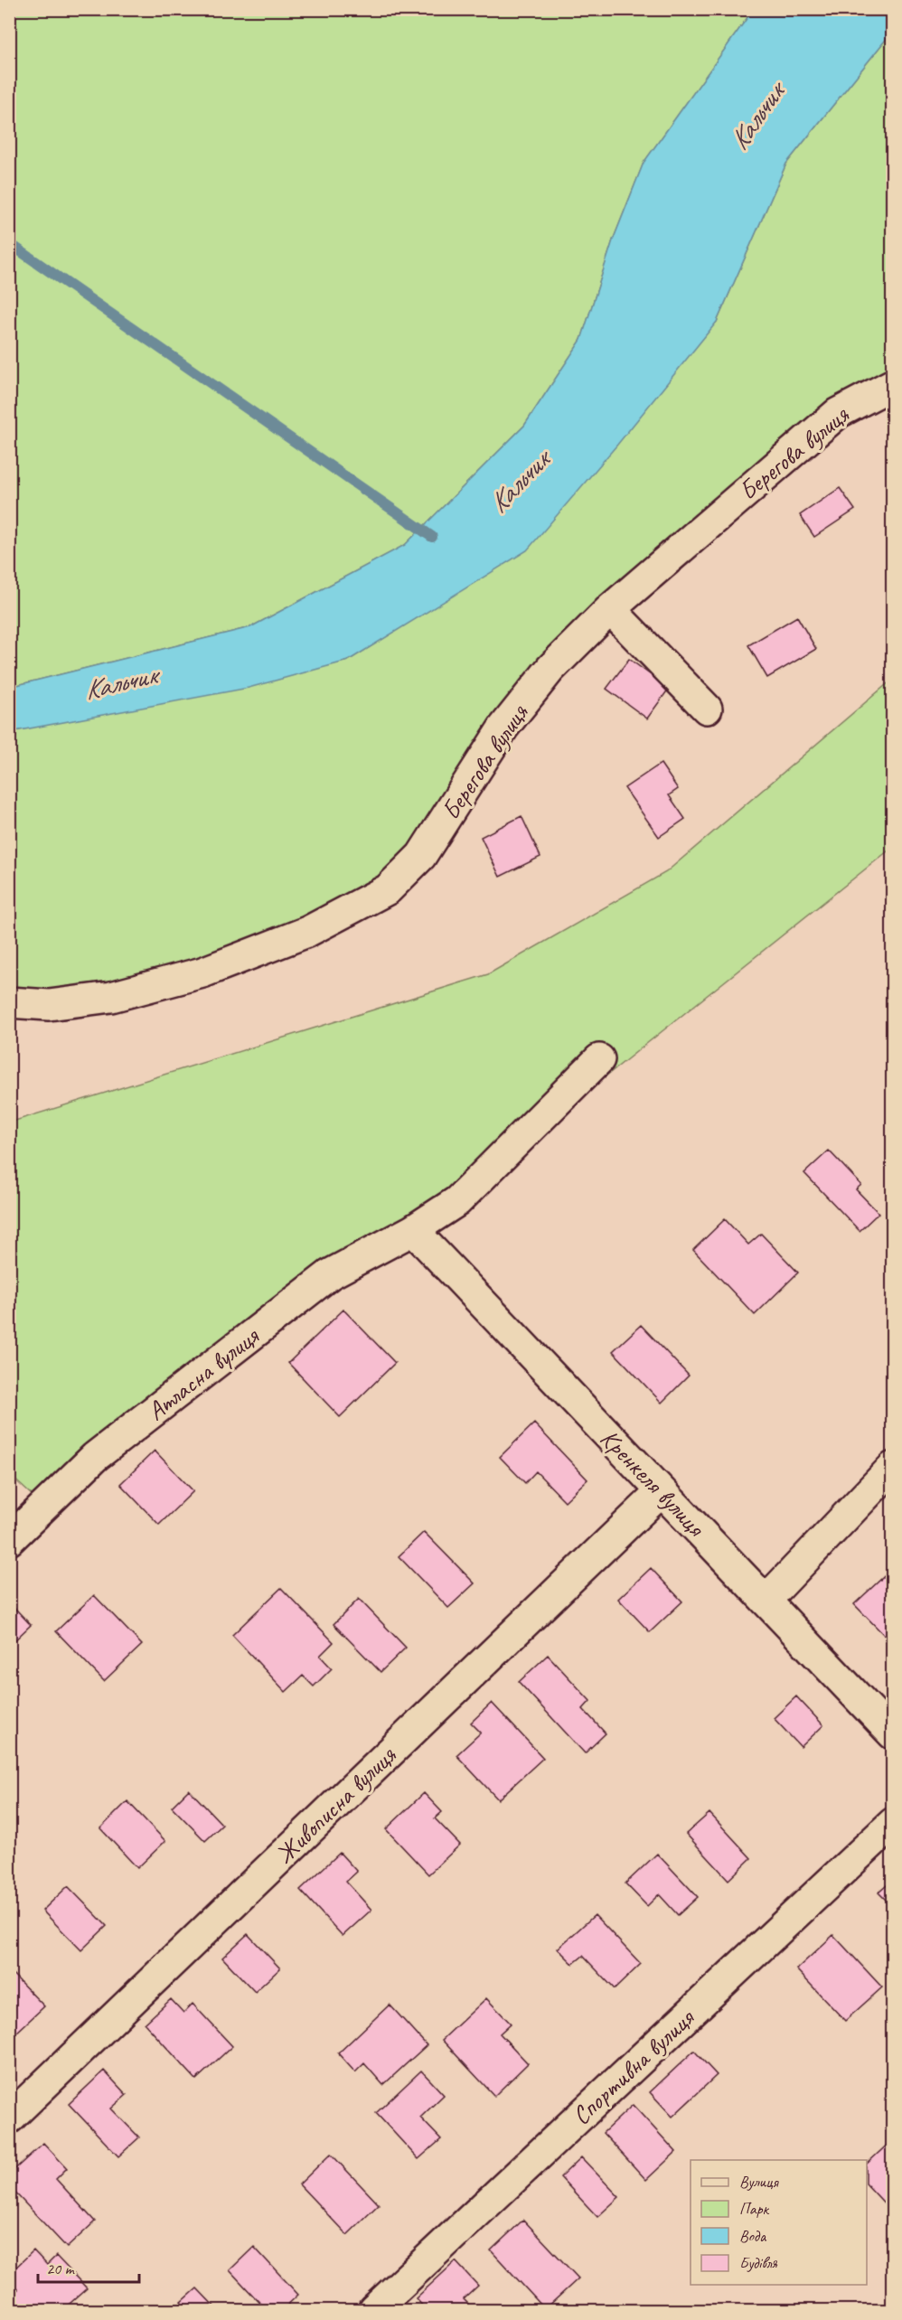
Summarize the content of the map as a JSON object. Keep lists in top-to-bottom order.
{
  "streets": {
    "street": [
      "Берегова вулиця",
      "Атласна вулиця",
      "Кренкеля вулиця",
      "Живописна вулиця",
      "Спортивна вулиця"
    ]
  },
  "crossings": [
    ["Атласна вулиця", "Кренкеля вулиця"],
    ["Кренкеля вулиця", "Живописна вулиця"]
  ],
  "water": ["Кальчик"],
  "legend": [
    "Вулиця",
    "Парк",
    "Вода",
    "Будівля"
  ],
  "scale_bar": "20 m"
}
